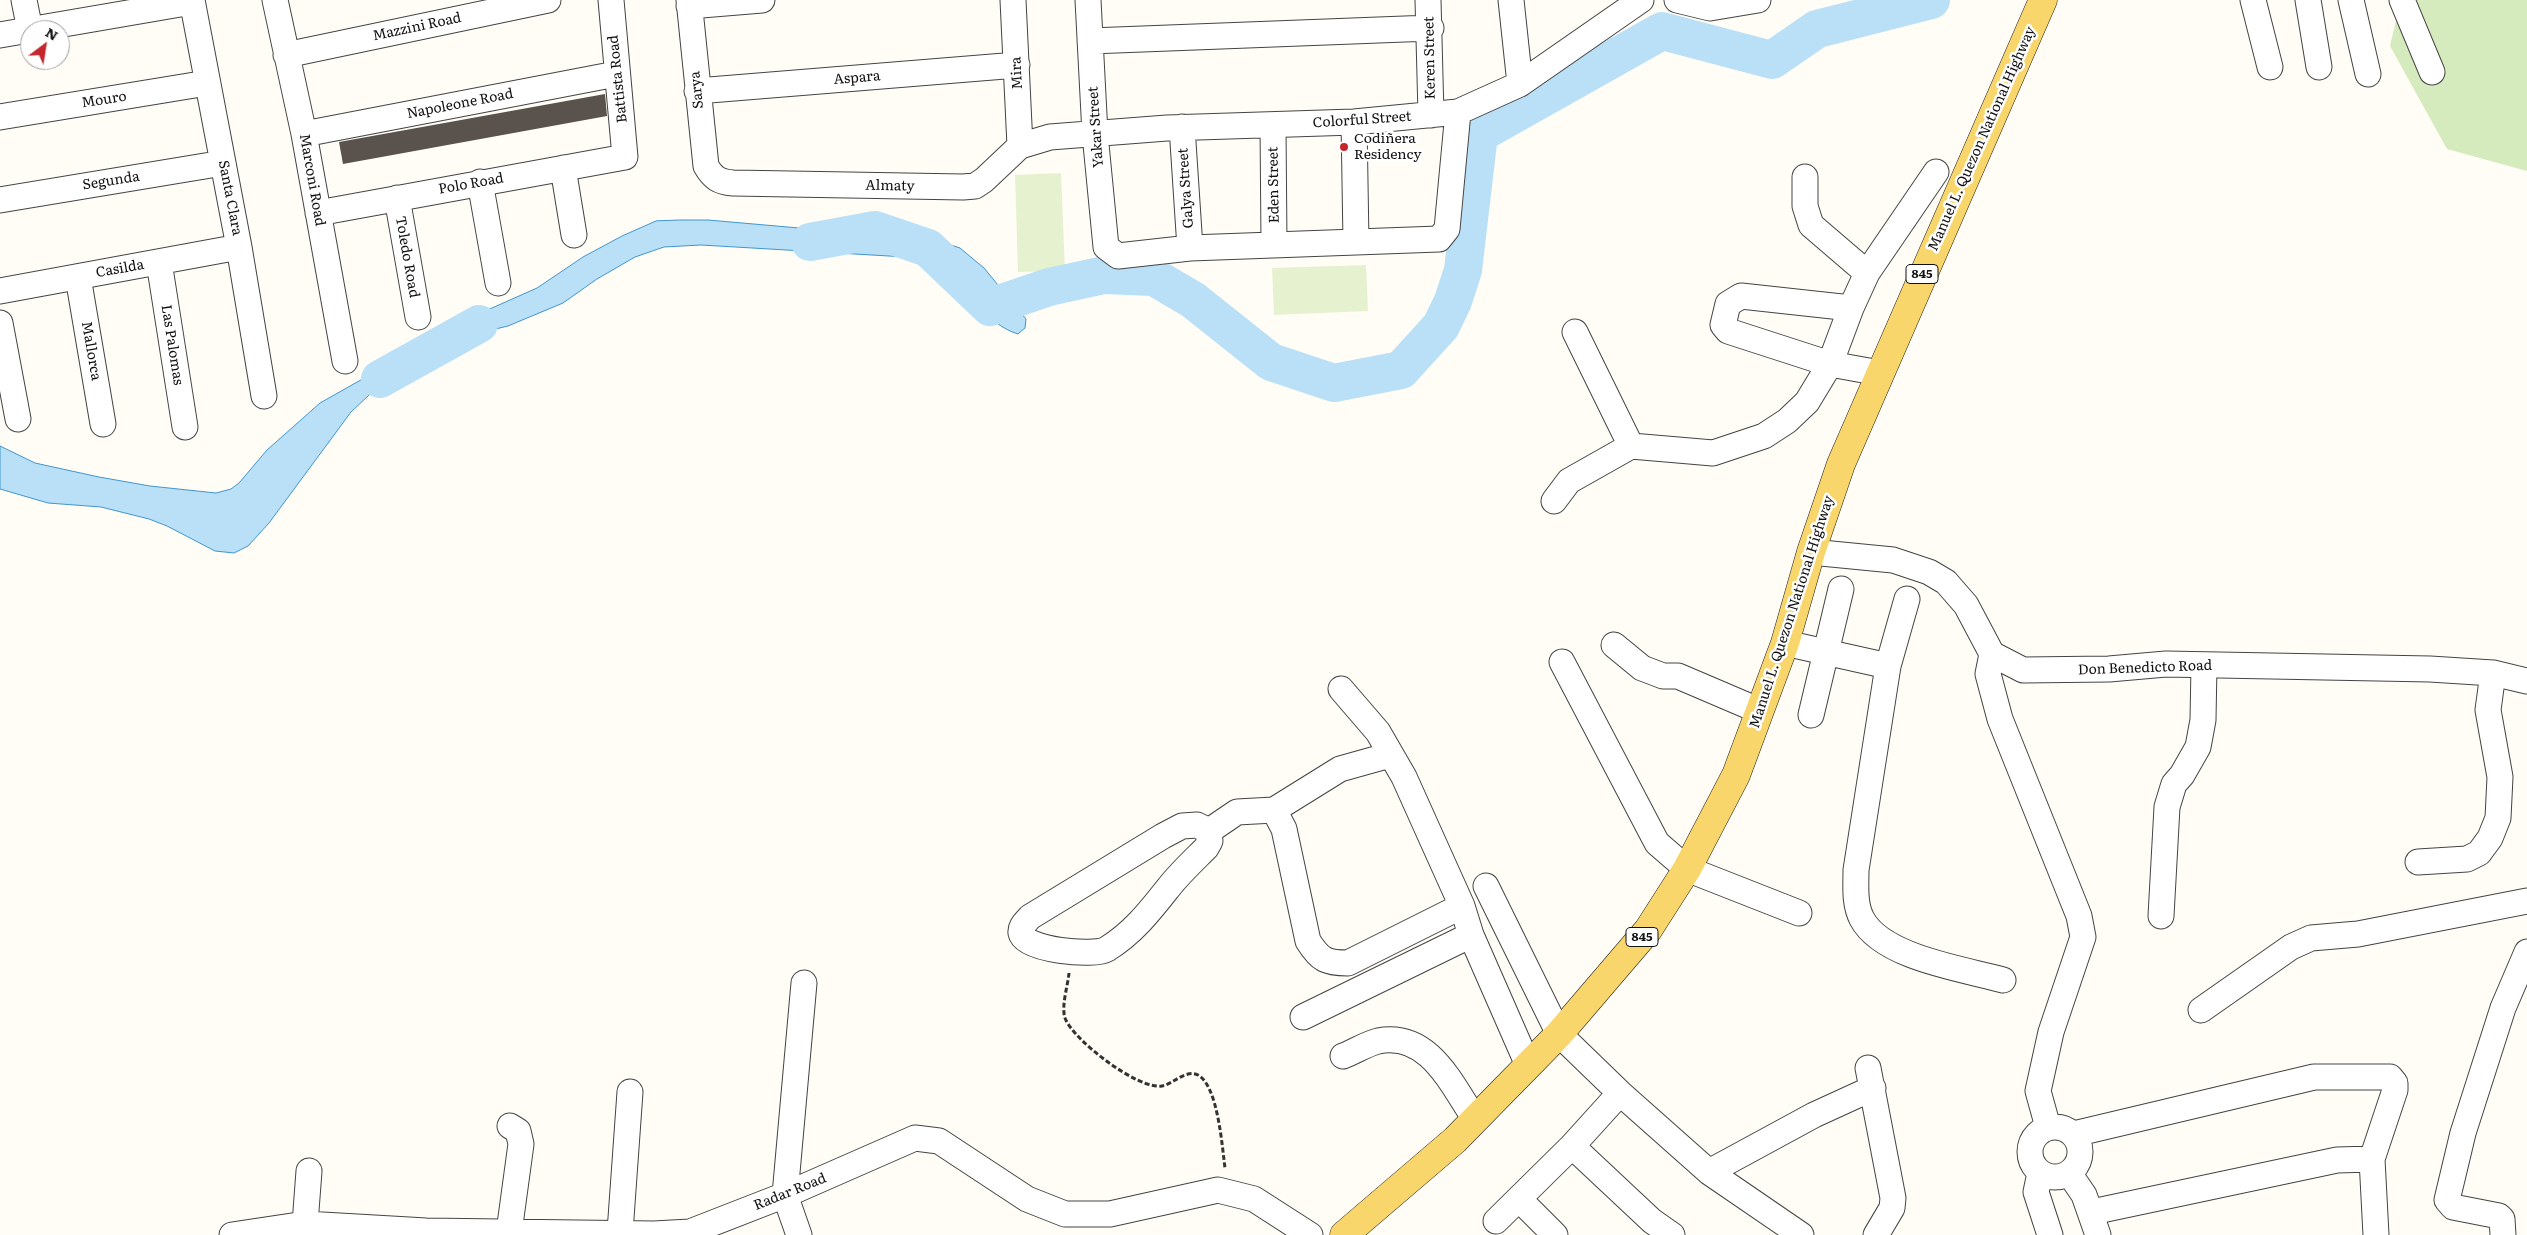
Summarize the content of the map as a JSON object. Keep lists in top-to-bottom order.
{
  "streets": {
    "main road": ["Manuel L. Quezon National Highway", "845"],
    "street": [
      "Mazzini Road",
      "Keren Street",
      "Mira",
      "Aspara",
      "Battista Road",
      "Sarya",
      "Mouro",
      "Napoleone Road",
      "Colorful Street",
      "Yakar Street",
      "Marconi Road",
      "Segunda",
      "Polo Road",
      "Eden Street",
      "Almaty",
      "Galya Street",
      "Santa Clara",
      "Toledo Road",
      "Casilda",
      "Las Palomas",
      "Mallorca",
      "Don Benedicto Road",
      "Radar Road"
    ]
  },
  "crossings": [
    ["Mazzini Road", "Marconi Road"],
    ["Keren Street", "Colorful Street"],
    ["Mira", "Aspara"],
    ["Mira", "Almaty"],
    ["Aspara", "Sarya"],
    ["Battista Road", "Napoleone Road"],
    ["Battista Road", "Polo Road"],
    ["Sarya", "Almaty"],
    ["Mouro", "Santa Clara"],
    ["Napoleone Road", "Marconi Road"],
    ["Colorful Street", "Yakar Street"],
    ["Colorful Street", "Eden Street"],
    ["Colorful Street", "Almaty"],
    ["Colorful Street", "Galya Street"],
    ["Yakar Street", "Galya Street"],
    ["Marconi Road", "Polo Road"],
    ["Segunda", "Santa Clara"],
    ["Polo Road", "Toledo Road"],
    ["Santa Clara", "Casilda"],
    ["Casilda", "Las Palomas"],
    ["Casilda", "Mallorca"]
  ],
  "places": ["Codiñera Residency"],
  "north": "top right"
}
